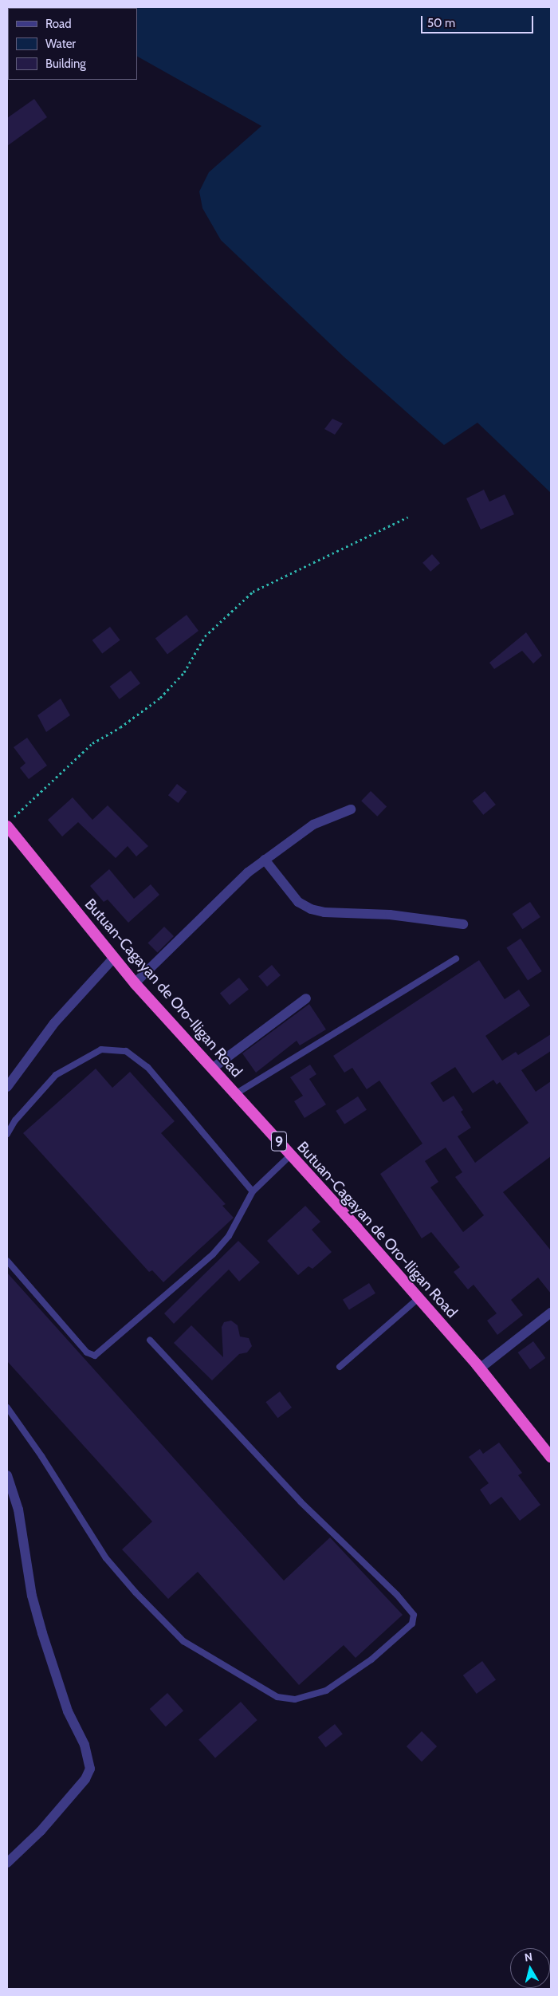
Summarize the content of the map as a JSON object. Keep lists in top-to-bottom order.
{
  "streets": {
    "highway": ["Butuan-Cagayan de Oro-Iligan Road", "9"]
  },
  "legend": ["Road", "Water", "Building"],
  "scale_bar": "50 m",
  "north": "top"
}
